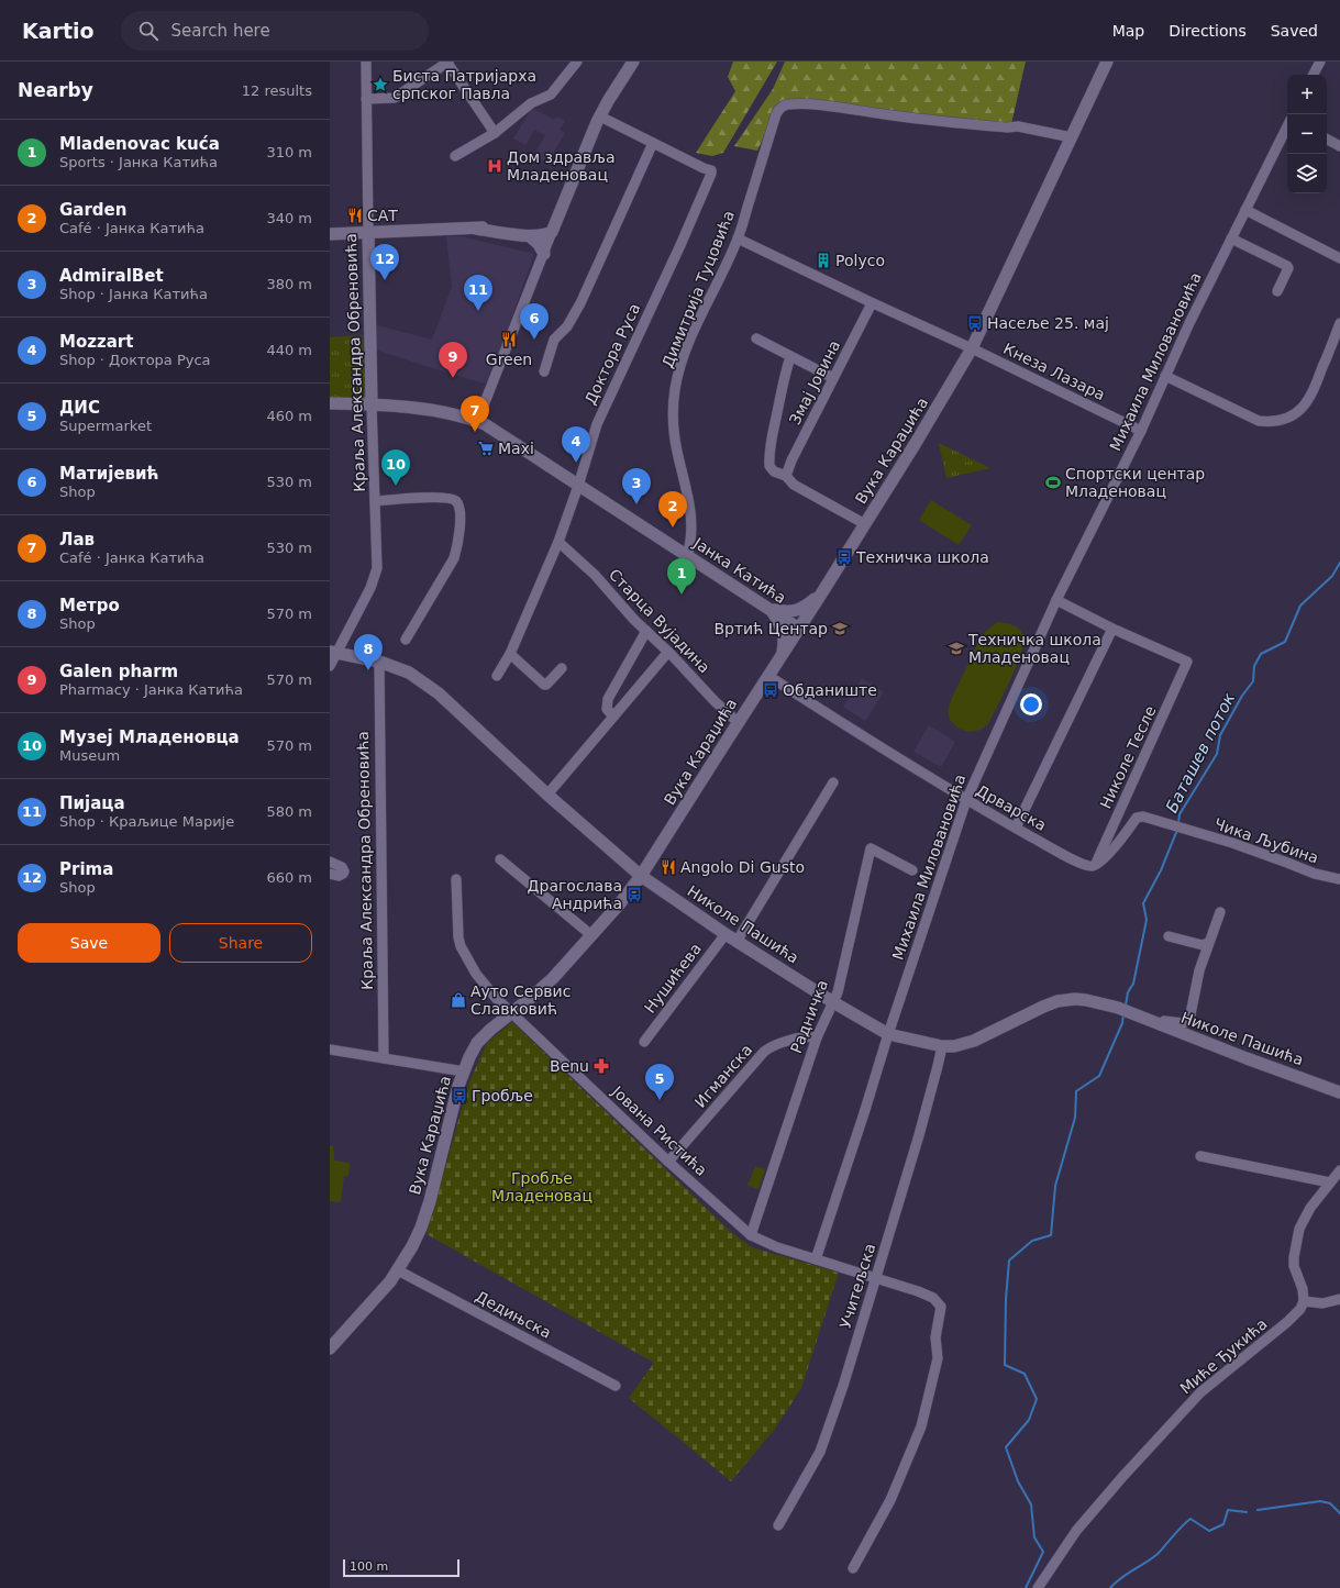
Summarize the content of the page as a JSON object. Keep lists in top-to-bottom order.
{
  "streets": {
    "street": [
      "Димитрија Туцовића",
      "Доктора Руса",
      "Михаила Миловановића",
      "Краља Александра Обреновића",
      "Кнеза Лазара",
      "Змај Јовина",
      "Вука Караџића",
      "Јанка Катића",
      "Старца Вујадина",
      "Николе Тесле",
      "Дрварска",
      "Чика Љубина",
      "Николе Пашића",
      "Нушићева",
      "Радничка",
      "Игманска",
      "Јована Ристића",
      "Учитељска",
      "Дедињска",
      "Миће Ђукића"
    ]
  },
  "crossings": [
    ["Димитрија Туцовића", "Кнеза Лазара"],
    ["Димитрија Туцовића", "Вука Караџића"],
    ["Димитрија Туцовића", "Јанка Катића"],
    ["Доктора Руса", "Јанка Катића"],
    ["Доктора Руса", "Старца Вујадина"],
    ["Михаила Миловановића", "Кнеза Лазара"],
    ["Михаила Миловановића", "Дрварска"],
    ["Михаила Миловановића", "Николе Пашића"],
    ["Михаила Миловановића", "Јована Ристића"],
    ["Краља Александра Обреновића", "Јанка Катића"],
    ["Краља Александра Обреновића", "Николе Пашића"],
    ["Кнеза Лазара", "Змај Јовина"],
    ["Кнеза Лазара", "Вука Караџића"],
    ["Вука Караџића", "Јанка Катића"],
    ["Вука Караџића", "Старца Вујадина"],
    ["Вука Караџића", "Дрварска"],
    ["Вука Караџића", "Николе Пашића"],
    ["Вука Караџића", "Јована Ристића"],
    ["Вука Караџића", "Дедињска"],
    ["Николе Тесле", "Дрварска"],
    ["Николе Тесле", "Чика Љубина"],
    ["Дрварска", "Чика Љубина"],
    ["Николе Пашића", "Нушићева"],
    ["Николе Пашића", "Радничка"],
    ["Николе Пашића", "Учитељска"],
    ["Радничка", "Игманска"],
    ["Радничка", "Јована Ристића"],
    ["Игманска", "Јована Ристића"],
    ["Јована Ристића", "Учитељска"]
  ],
  "water": ["Баташев поток"],
  "parks": ["Гробље Младеновац"],
  "places": {
    "place": ["Биста Патријарха српског Павла"],
    "hospital": ["Дом здравља Младеновац"],
    "restaurant": ["САТ", "Green", "Angolo Di Gusto"],
    "building": ["Polyco"],
    "bus stop": [
      "Насеље 25. мај",
      "Техничка школа",
      "Обданиште",
      "Драгослава Андрића",
      "Гробље"
    ],
    "supermarket": ["Maxi"],
    "sports": ["Спортски центар Младеновац"],
    "school or university": ["Вртић Центар", "Техничка школа Младеновац"],
    "shop": ["Ауто Сервис Славковић"],
    "pharmacy": ["Benu"]
  },
  "scale_bar": "100 m",
  "page": {
    "header": "Kartio",
    "search": "Search here",
    "nav": ["Map", "Directions", "Saved"],
    "heading": ["Nearby", "12 results"],
    "map_buttons": ["+", "−"],
    "list": [
      {
        "mark": "1",
        "name": "Mladenovac kuća",
        "note": "Sports · Јанка Катића",
        "value": "310 m"
      },
      {
        "mark": "2",
        "name": "Garden",
        "note": "Café · Јанка Катића",
        "value": "340 m"
      },
      {
        "mark": "3",
        "name": "AdmiralBet",
        "note": "Shop · Јанка Катића",
        "value": "380 m"
      },
      {
        "mark": "4",
        "name": "Mozzart",
        "note": "Shop · Доктора Руса",
        "value": "440 m"
      },
      {
        "mark": "5",
        "name": "ДИС",
        "note": "Supermarket",
        "value": "460 m"
      },
      {
        "mark": "6",
        "name": "Матијевић",
        "note": "Shop",
        "value": "530 m"
      },
      {
        "mark": "7",
        "name": "Лав",
        "note": "Café · Јанка Катића",
        "value": "530 m"
      },
      {
        "mark": "8",
        "name": "Метро",
        "note": "Shop",
        "value": "570 m"
      },
      {
        "mark": "9",
        "name": "Galen pharm",
        "note": "Pharmacy · Јанка Катића",
        "value": "570 m"
      },
      {
        "mark": "10",
        "name": "Музеј Младеновца",
        "note": "Museum",
        "value": "570 m"
      },
      {
        "mark": "11",
        "name": "Пијаца",
        "note": "Shop · Краљице Марије",
        "value": "580 m"
      },
      {
        "mark": "12",
        "name": "Prima",
        "note": "Shop",
        "value": "660 m"
      }
    ],
    "pins": [
      "12",
      "11",
      "6",
      "9",
      "7",
      "4",
      "10",
      "3",
      "2",
      "1",
      "8",
      "5"
    ],
    "buttons": ["Save", "Share"],
    "scale": "100 m"
  }
}
